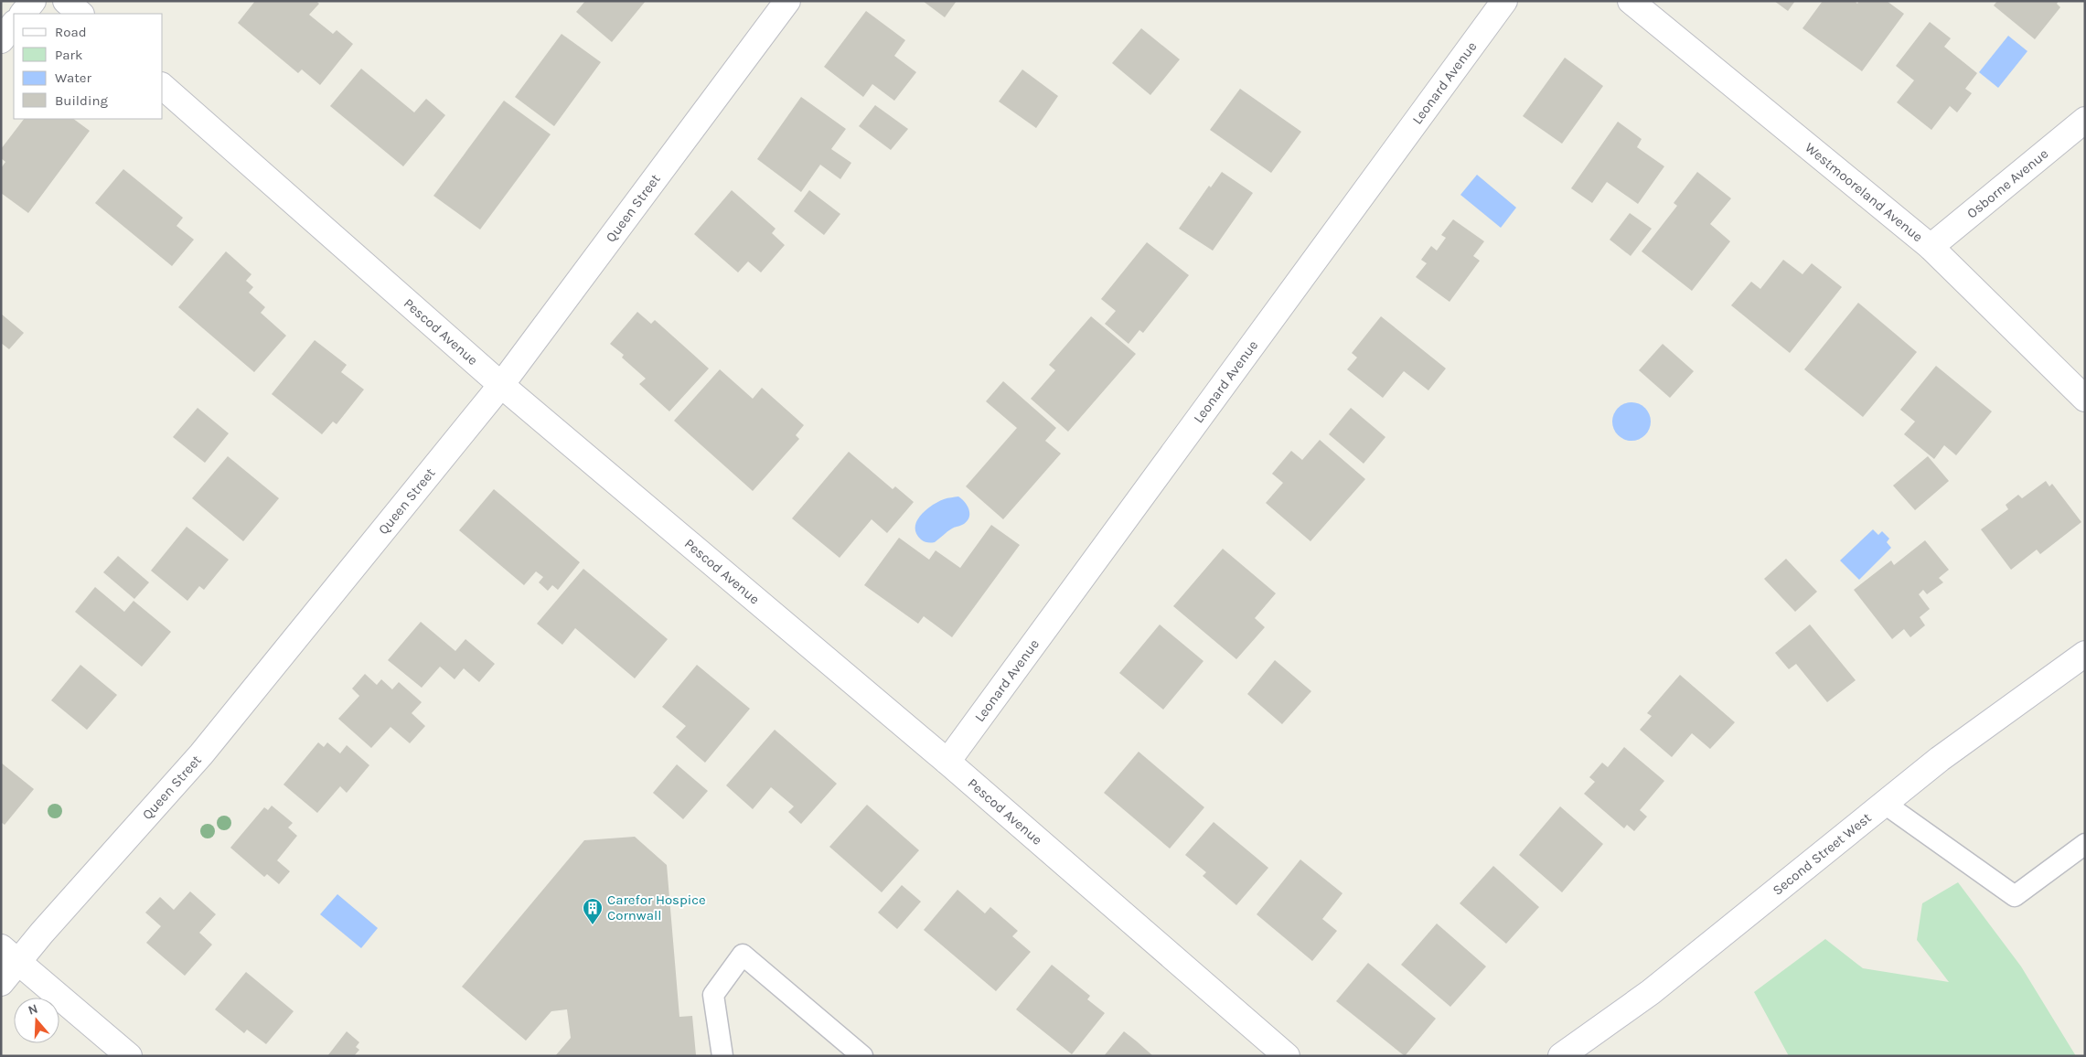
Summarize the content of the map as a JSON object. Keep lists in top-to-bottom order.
{
  "streets": {
    "street": [
      "Leonard Avenue",
      "Osborne Avenue",
      "Westmooreland Avenue",
      "Queen Street",
      "Pescod Avenue",
      "Second Street West"
    ]
  },
  "crossings": [
    ["Leonard Avenue", "Pescod Avenue"],
    ["Osborne Avenue", "Westmooreland Avenue"],
    ["Queen Street", "Pescod Avenue"]
  ],
  "places": {
    "building": ["Carefor Hospice Cornwall"]
  },
  "legend": [
    "Road",
    "Park",
    "Water",
    "Building"
  ],
  "north": "top"
}
